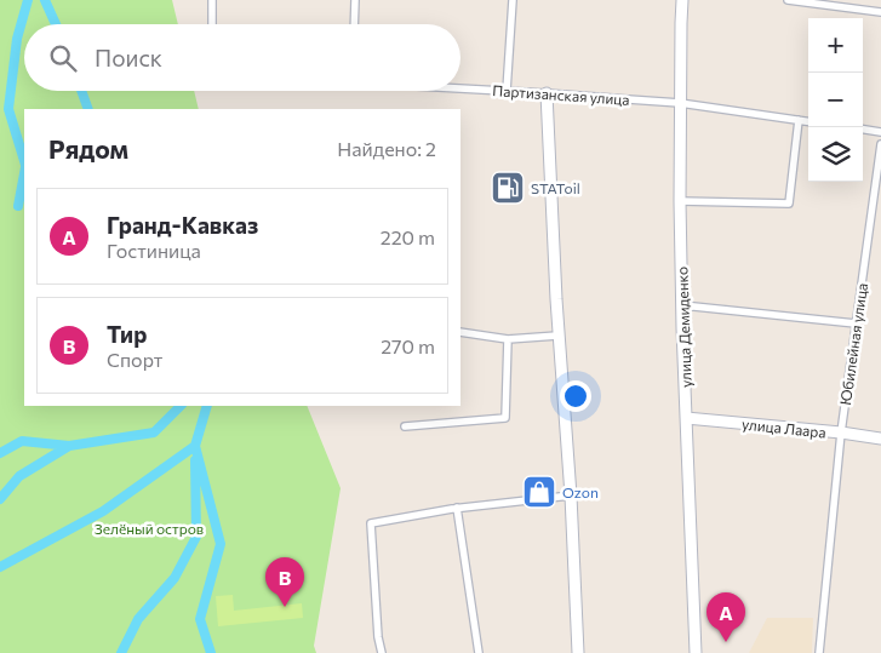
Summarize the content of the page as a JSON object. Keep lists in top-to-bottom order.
{
  "streets": {
    "street": [
      "Партизанская улица",
      "улица Демиденко",
      "Юбилейная улица",
      "улица Лаара"
    ]
  },
  "crossings": [
    ["Партизанская улица", "улица Демиденко"],
    ["улица Демиденко", "улица Лаара"],
    ["Юбилейная улица", "улица Лаара"]
  ],
  "parks": ["Зелёный остров"],
  "places": {
    "fuel station": ["STAToil"],
    "shop": ["Ozon"]
  },
  "page": {
    "map_buttons": ["+", "−"],
    "search": "Поиск",
    "heading": ["Рядом", "Найдено: 2"],
    "list": [
      {
        "mark": "A",
        "name": "Гранд-Кавказ",
        "note": "Гостиница",
        "value": "220 m"
      },
      {
        "mark": "B",
        "name": "Тир",
        "note": "Спорт",
        "value": "270 m"
      }
    ],
    "pins": ["B", "A"]
  }
}
